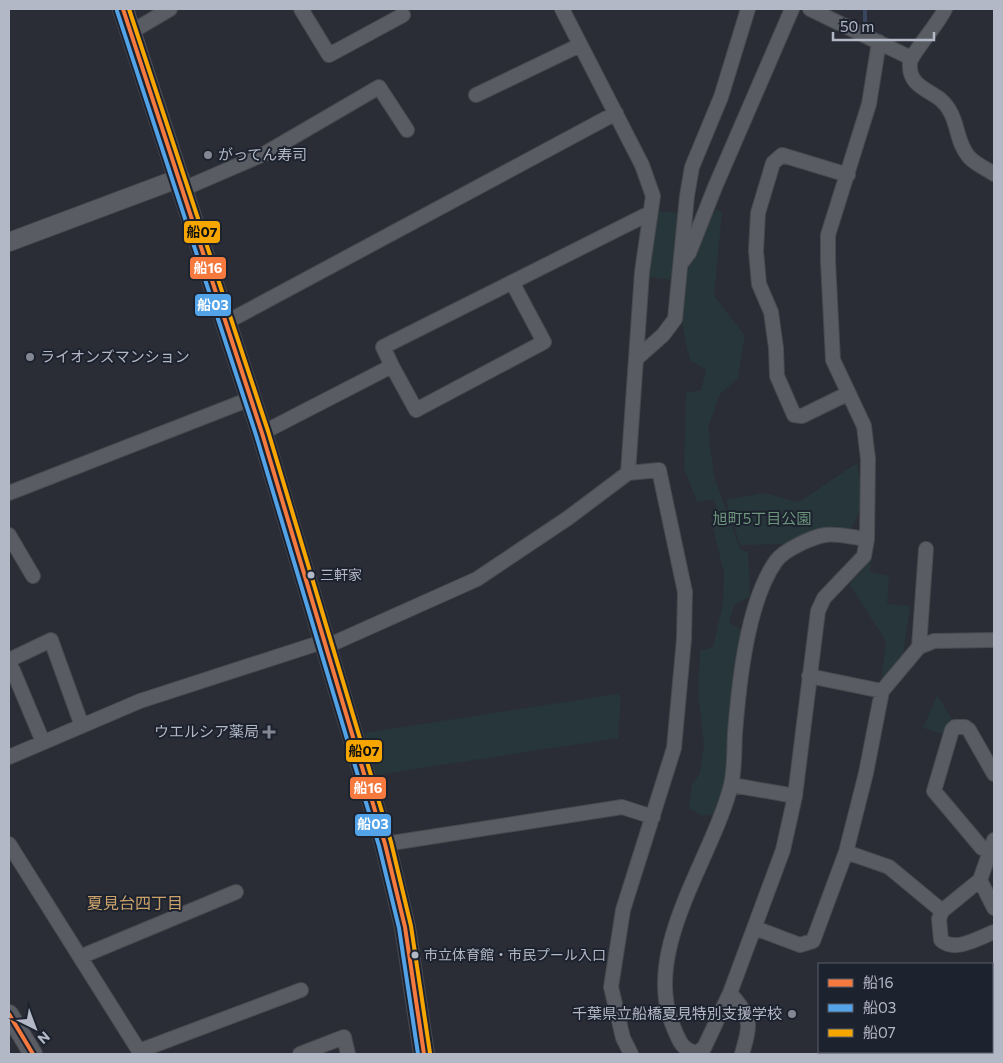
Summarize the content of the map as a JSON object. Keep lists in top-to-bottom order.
{
  "districts": ["夏見台四丁目"],
  "parks": ["旭町5丁目公園"],
  "places": {
    "other": [
      "がってん寿司",
      "ライオンズマンション",
      "三軒家",
      "市立体育館・市民プール入口",
      "千葉県立船橋夏見特別支援学校"
    ],
    "health": ["ウエルシア薬局"]
  },
  "lines": ["transit line 船16", "transit line 船07", "transit line 船03"],
  "legend": ["船16", "船03", "船07"],
  "scale_bar": "50 m",
  "north": "bottom right"
}
